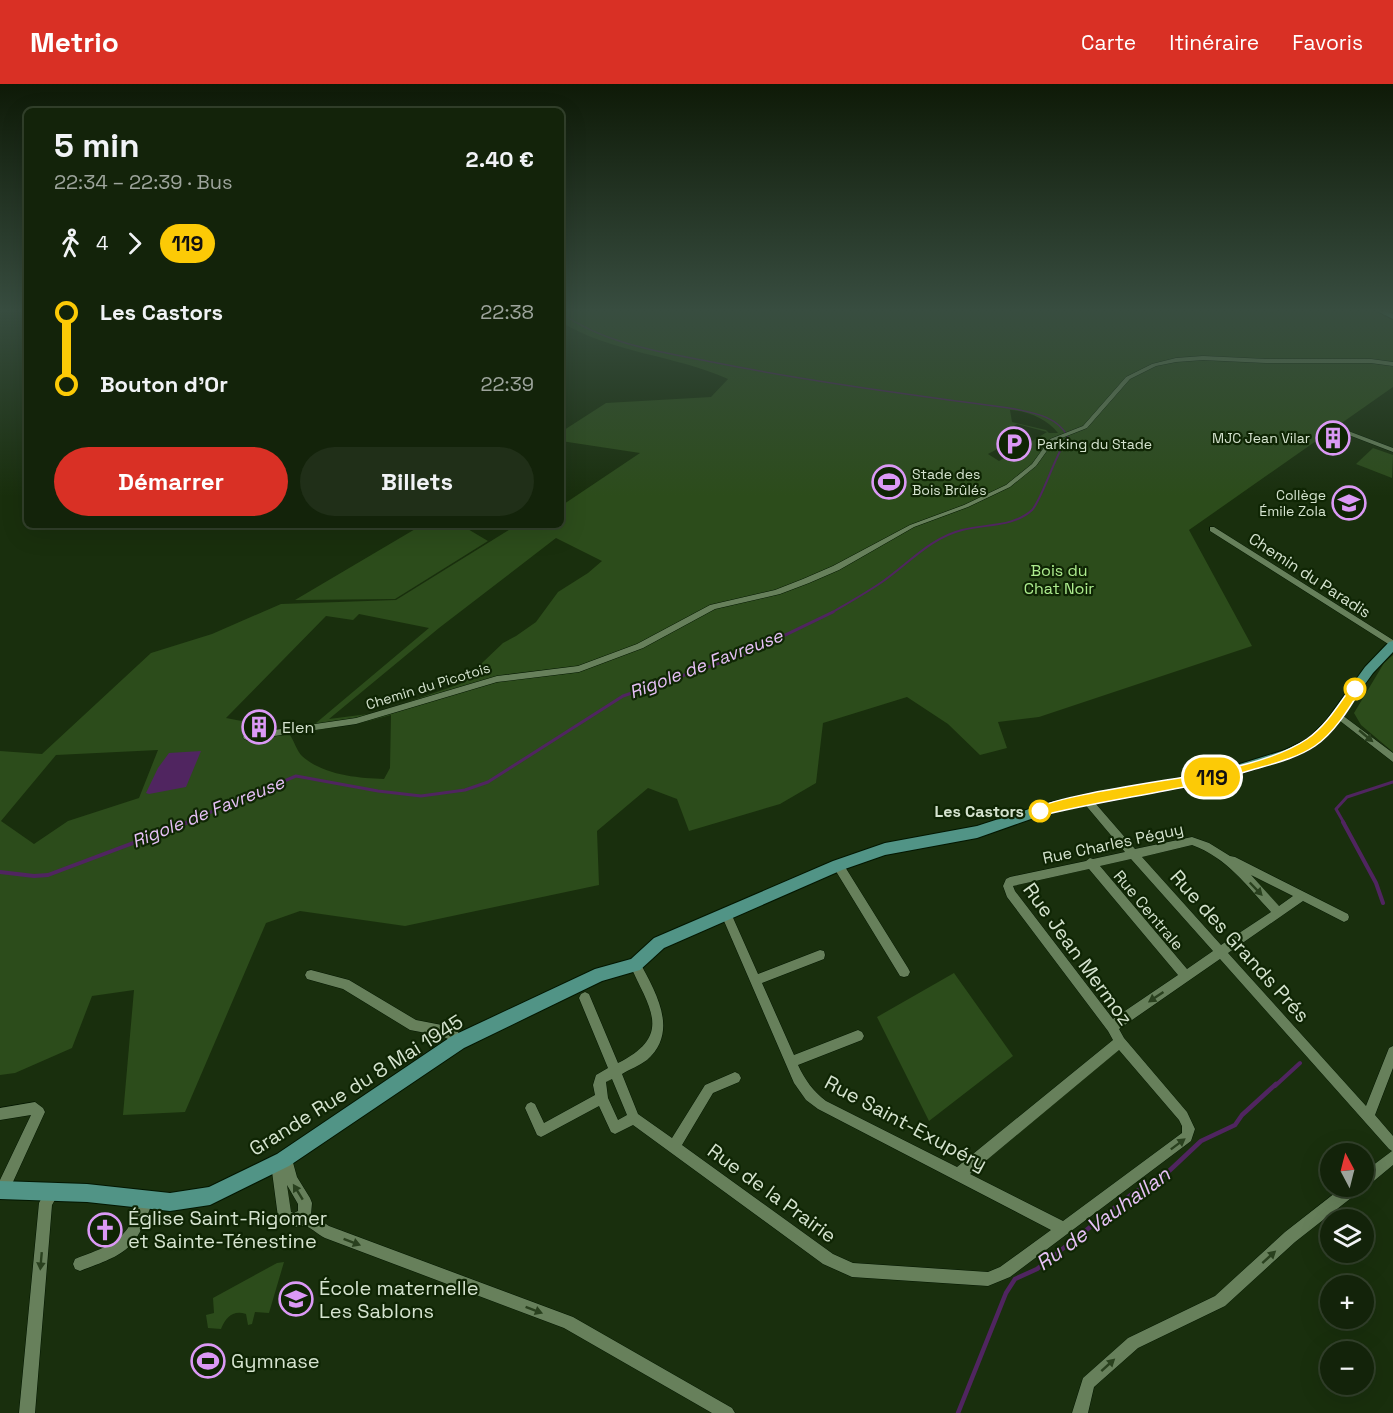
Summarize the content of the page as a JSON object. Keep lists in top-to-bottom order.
{
  "streets": {
    "main road": ["Grande Rue du 8 Mai 1945"],
    "street": [
      "Chemin du Paradis",
      "Chemin du Picotois",
      "Rue Charles Péguy",
      "Rue Centrale",
      "Rue des Grands Prés",
      "Rue Jean Mermoz",
      "Rue Saint-Exupéry",
      "Rue de la Prairie"
    ]
  },
  "crossings": [
    ["Chemin du Paradis", "Grande Rue du 8 Mai 1945"],
    ["Rue Charles Péguy", "Rue Centrale"],
    ["Rue Charles Péguy", "Rue des Grands Prés"],
    ["Rue Charles Péguy", "Rue Jean Mermoz"],
    ["Rue des Grands Prés", "Grande Rue du 8 Mai 1945"],
    ["Rue Jean Mermoz", "Rue Saint-Exupéry"],
    ["Rue Jean Mermoz", "Rue de la Prairie"],
    ["Grande Rue du 8 Mai 1945", "Rue Saint-Exupéry"],
    ["Rue Saint-Exupéry", "Rue de la Prairie"]
  ],
  "water": ["Rigole de Favreuse", "Ru de Vauhallan"],
  "parks": ["Bois du Chat Noir"],
  "places": {
    "building": ["MJC Jean Vilar", "Elen"],
    "parking": ["Parking du Stade"],
    "sports": ["Stade des Bois Brûlés", "Gymnase"],
    "school or university": ["Collège Émile Zola", "École maternelle Les Sablons"],
    "other": ["Les Castors"],
    "church": ["Église Saint-Rigomer et Sainte-Ténestine"]
  },
  "lines": ["bus line 119"],
  "north": "top",
  "page": {
    "header": "Metrio",
    "nav": ["Carte", "Itinéraire", "Favoris"],
    "on_map": "119",
    "heading": ["5 min", "22:34 – 22:39 · Bus", "2.40 €"],
    "legs": ["4", "119"],
    "list": [
      {
        "name": "Les Castors",
        "value": "22:38"
      },
      {
        "name": "Bouton d'Or",
        "value": "22:39"
      }
    ],
    "buttons": ["Démarrer", "Billets"],
    "map_buttons": ["+", "−"]
  }
}
